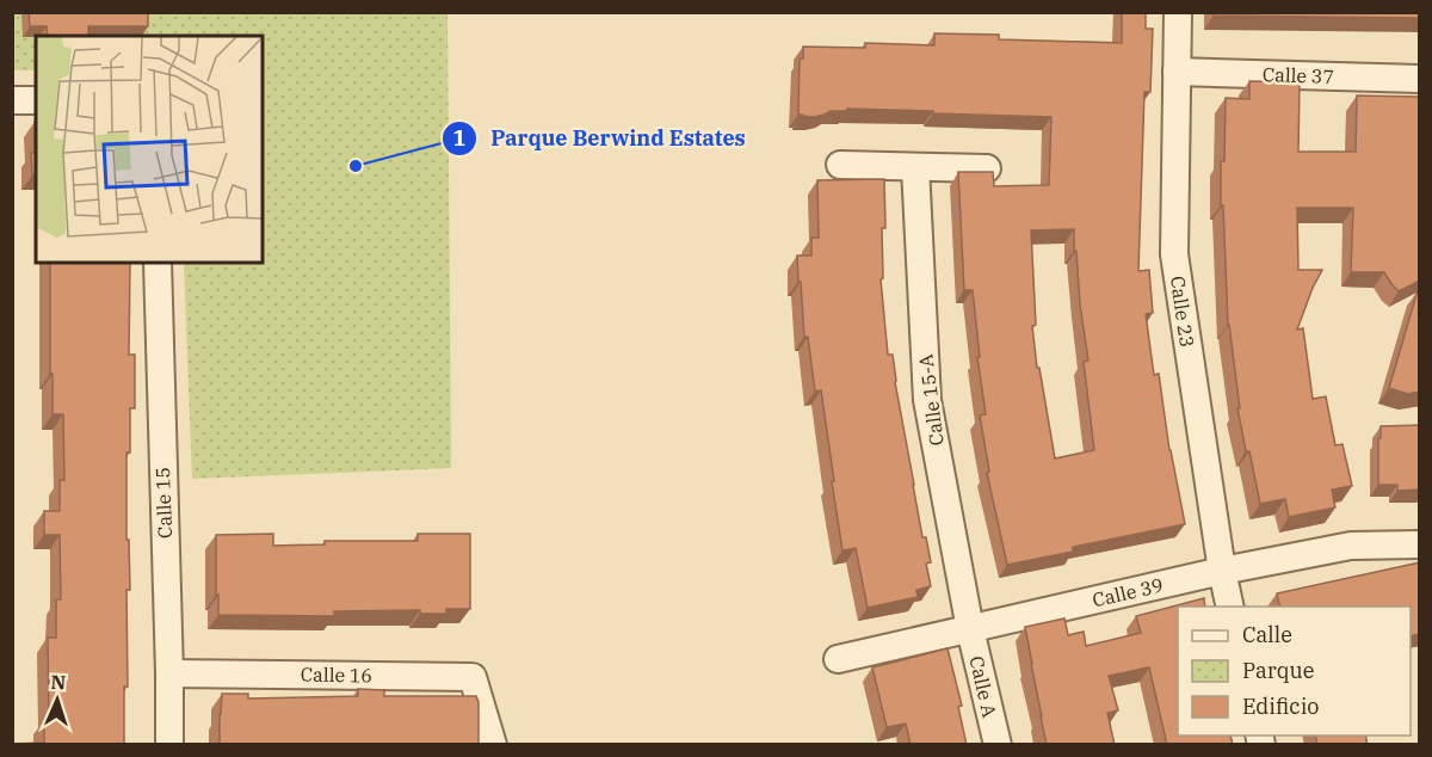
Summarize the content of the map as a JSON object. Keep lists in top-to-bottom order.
{
  "streets": {
    "street": [
      "Calle 37",
      "Calle 23",
      "Calle 15-A",
      "Calle 15",
      "Calle 39",
      "Calle 16",
      "Calle A"
    ]
  },
  "crossings": [
    ["Calle 37", "Calle 23"],
    ["Calle 23", "Calle 39"],
    ["Calle 15-A", "Calle 39"],
    ["Calle 15-A", "Calle A"],
    ["Calle 15", "Calle 16"],
    ["Calle 39", "Calle A"]
  ],
  "places": ["Parque Berwind Estates"],
  "legend": ["Calle", "Parque", "Edificio"],
  "north": "top"
}
